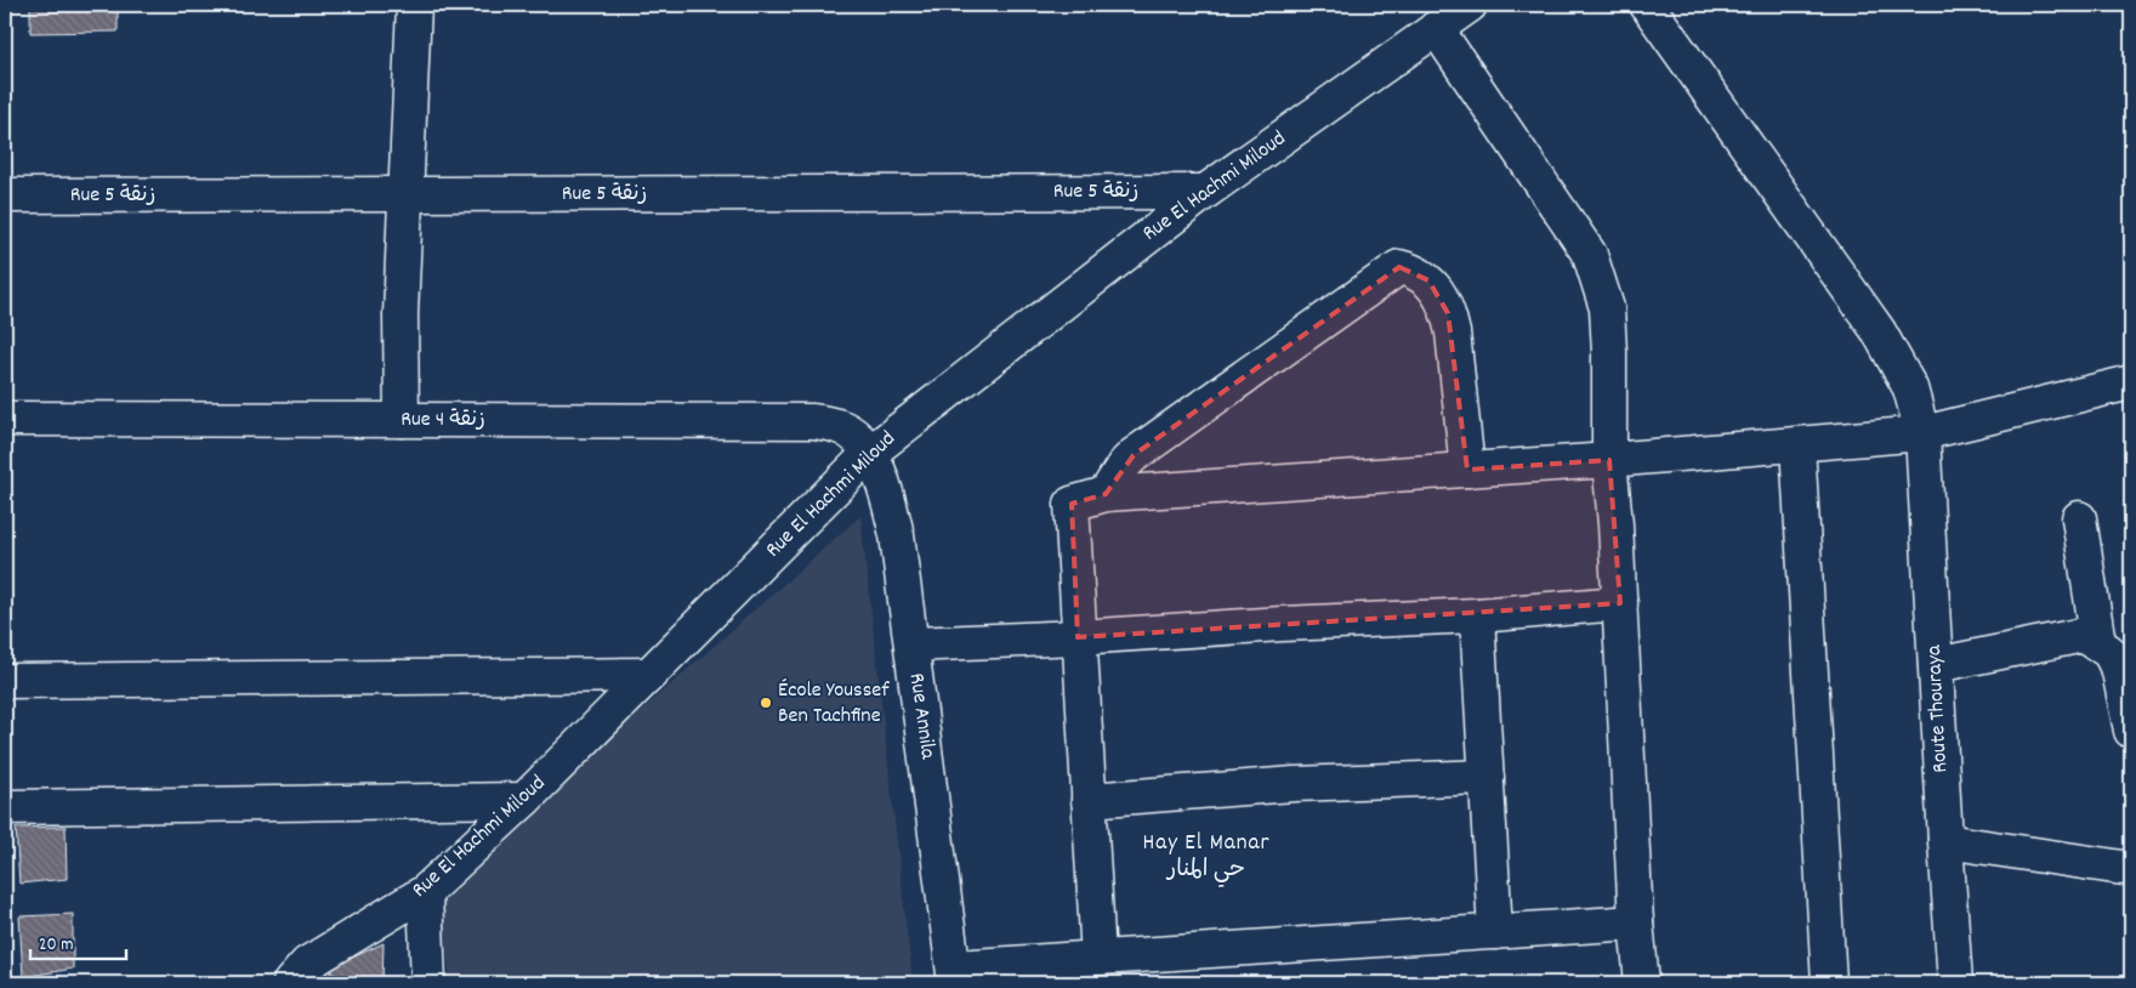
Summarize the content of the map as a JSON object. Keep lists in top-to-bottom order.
{
  "streets": {
    "street": [
      "Rue El Hachmi Miloud",
      "Rue 5 زنقة",
      "Rue 4 زنقة",
      "Route Thouraya",
      "Rue Annila"
    ]
  },
  "crossings": [
    ["Rue El Hachmi Miloud", "Rue 5 زنقة"],
    ["Rue El Hachmi Miloud", "Rue 4 زنقة"],
    ["Rue El Hachmi Miloud", "Rue Annila"],
    ["Rue 4 زنقة", "Rue Annila"]
  ],
  "districts": ["Hay El Manar حي المنار"],
  "places": ["École Youssef Ben Tachfine"],
  "scale_bar": "20 m"
}
